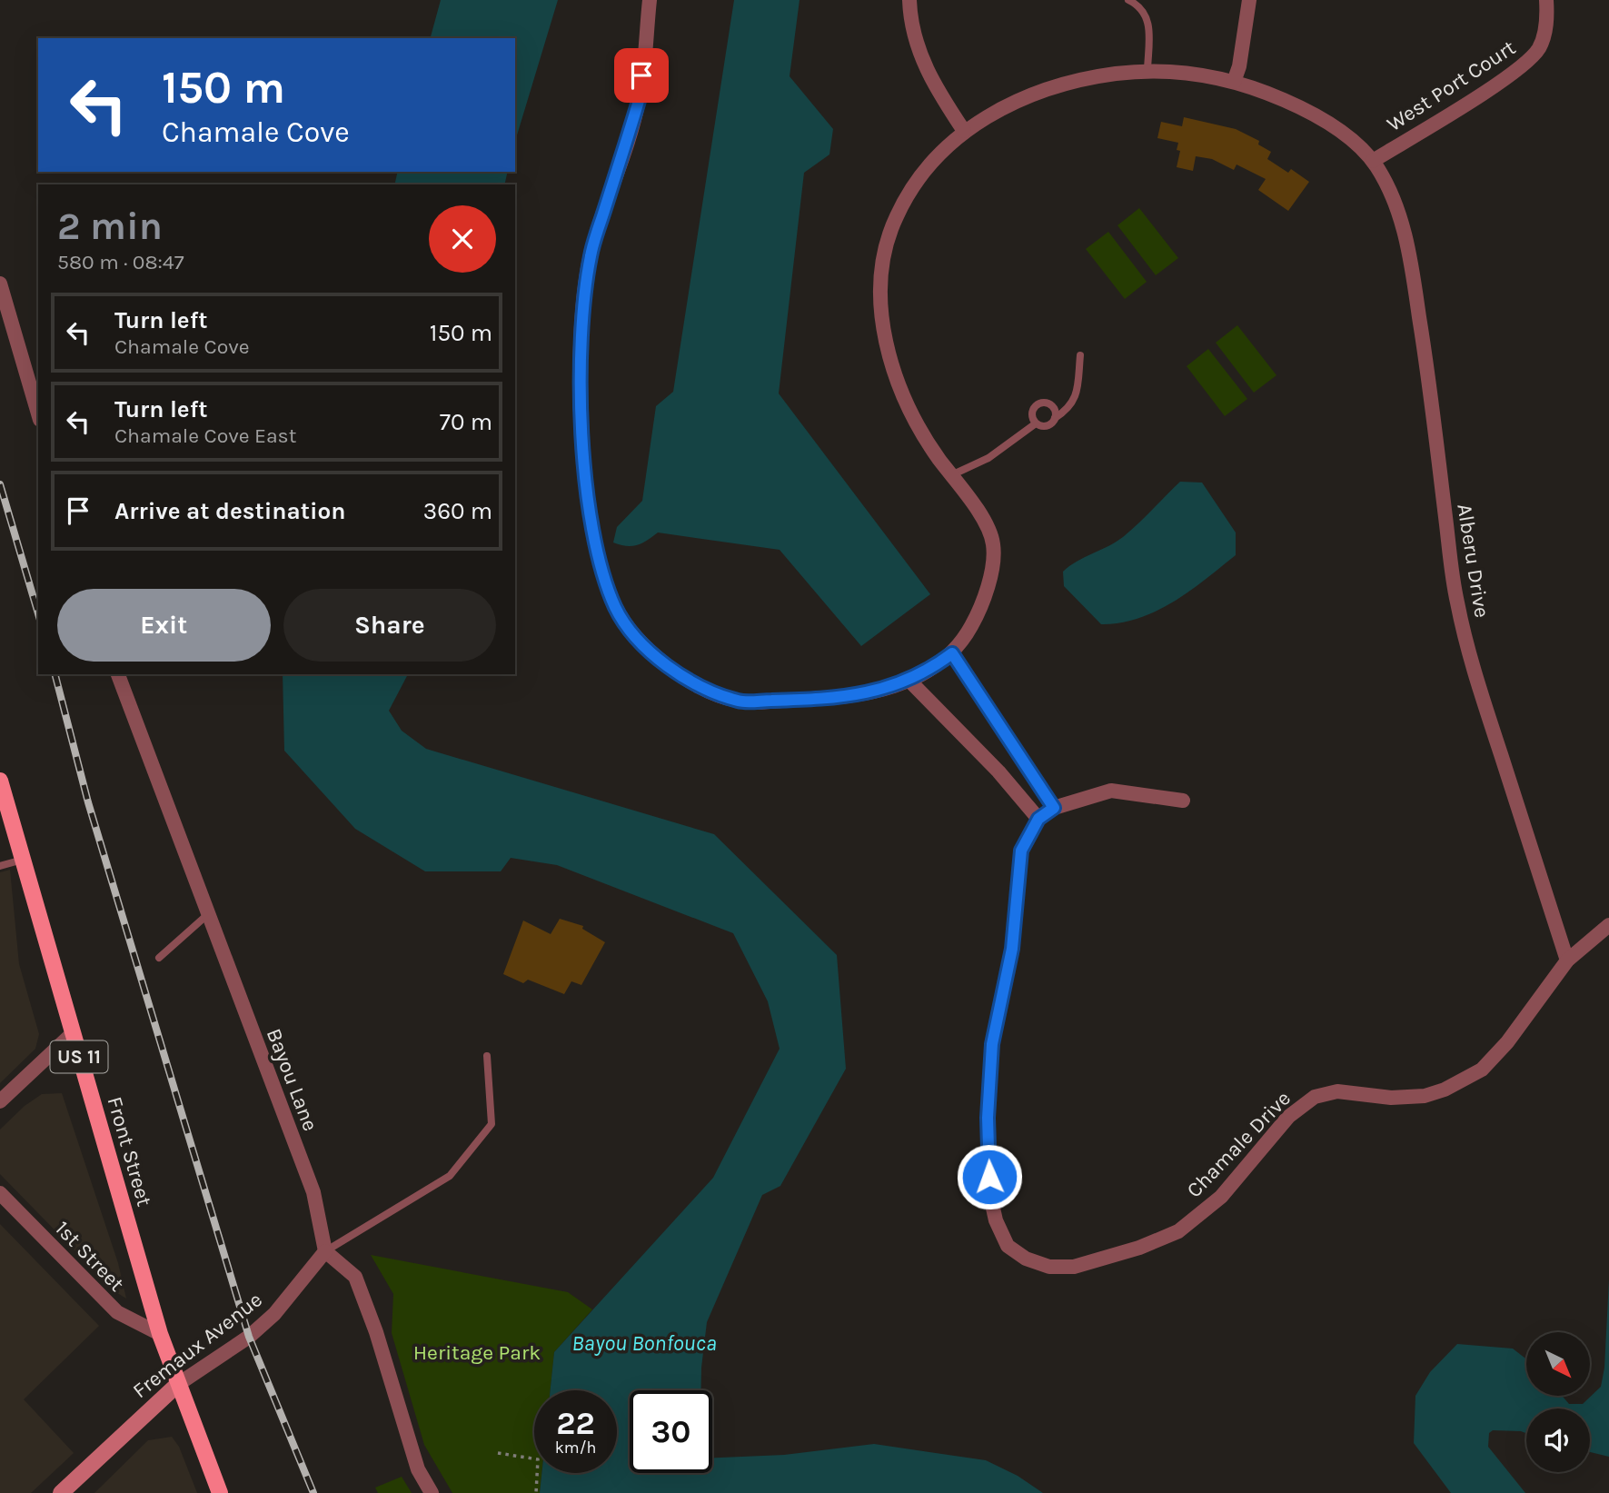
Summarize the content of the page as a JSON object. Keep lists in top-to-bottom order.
{
  "streets": {
    "main road": ["US 11", "Front Street", "Fremaux Avenue"],
    "street": [
      "West Port Court",
      "Alberu Drive",
      "Bayou Lane",
      "Chamale Drive",
      "1st Street"
    ]
  },
  "crossings": [
    ["West Port Court", "Alberu Drive"],
    ["Alberu Drive", "Chamale Drive"],
    ["Bayou Lane", "Fremaux Avenue"],
    ["Front Street", "1st Street"],
    ["Front Street", "Fremaux Avenue"]
  ],
  "water": ["Bayou Bonfouca"],
  "parks": ["Heritage Park"],
  "north": "bottom right",
  "page": {
    "turn": ["150 m", "Chamale Cove"],
    "heading": ["2 min", "580 m · 08:47"],
    "list": [
      {
        "name": "Turn left",
        "note": "Chamale Cove",
        "value": "150 m"
      },
      {
        "name": "Turn left",
        "note": "Chamale Cove East",
        "value": "70 m"
      },
      {
        "name": "Arrive at destination",
        "value": "360 m"
      }
    ],
    "buttons": ["Exit", "Share"],
    "speed": "22 km/h",
    "limit": "30"
  }
}
